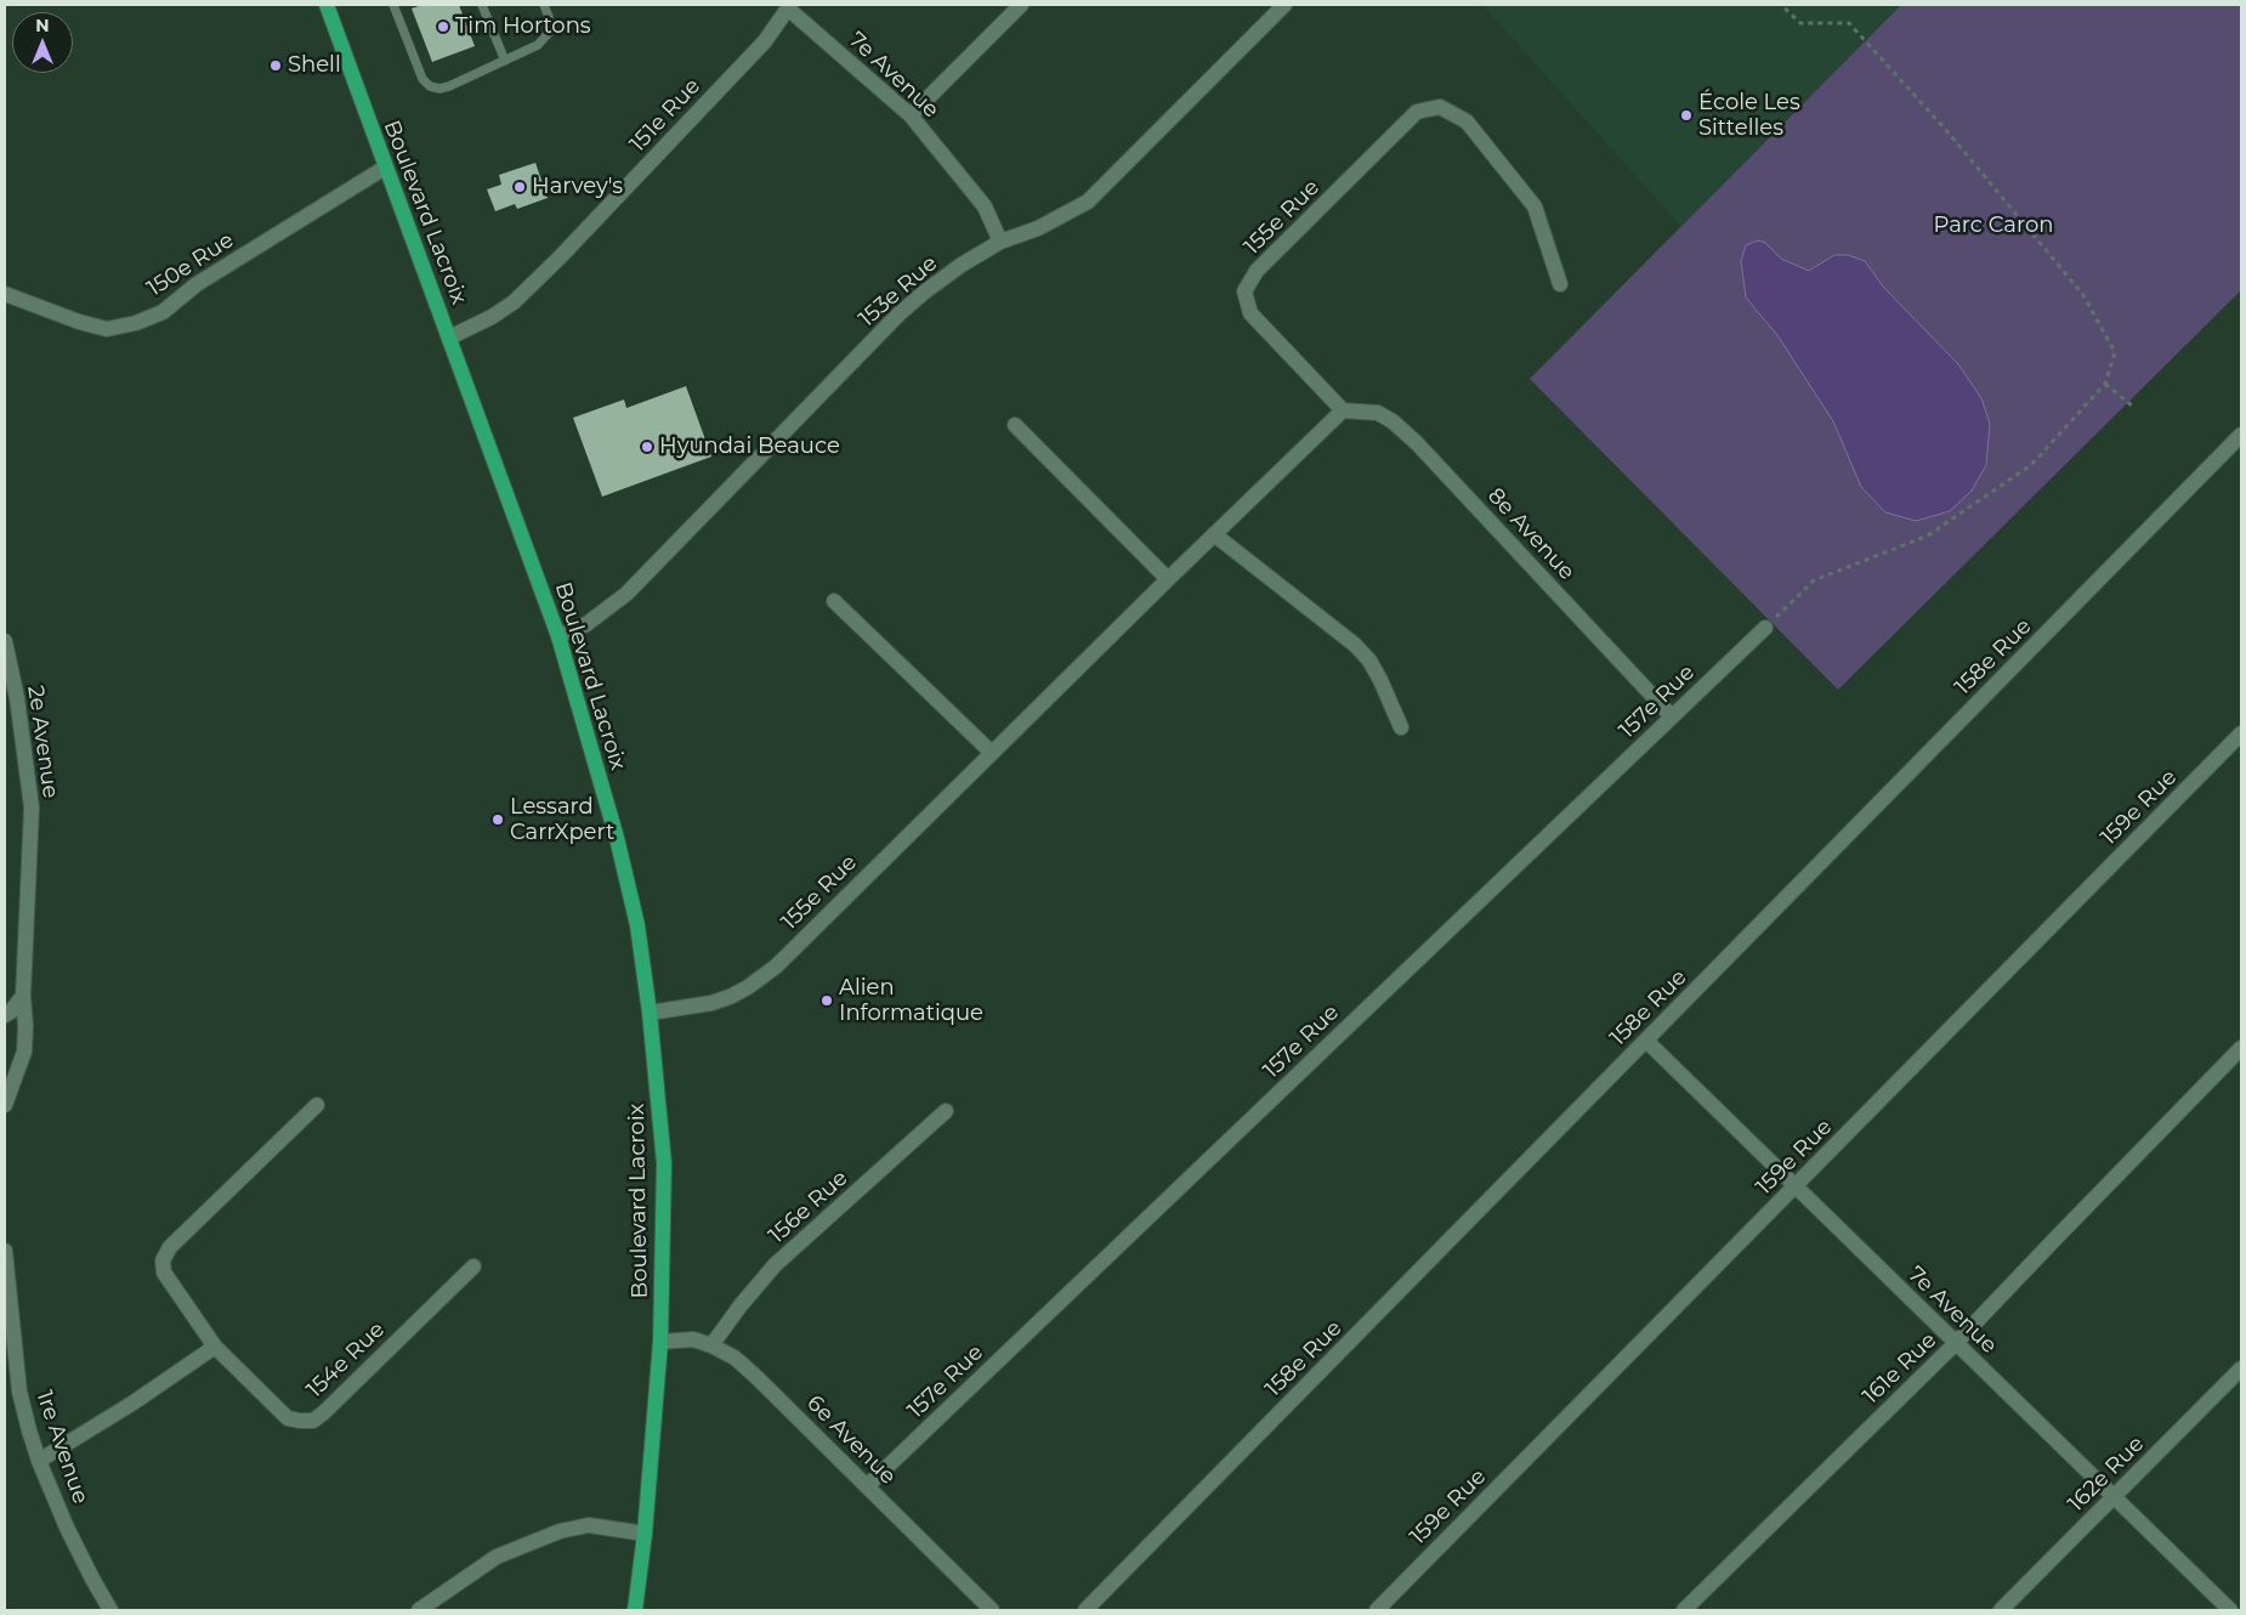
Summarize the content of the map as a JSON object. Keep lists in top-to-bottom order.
{
  "streets": {
    "main road": ["Boulevard Lacroix"],
    "street": [
      "7e Avenue",
      "151e Rue",
      "155e Rue",
      "150e Rue",
      "153e Rue",
      "8e Avenue",
      "158e Rue",
      "157e Rue",
      "2e Avenue",
      "159e Rue",
      "156e Rue",
      "154e Rue",
      "161e Rue",
      "6e Avenue",
      "1re Avenue",
      "162e Rue"
    ]
  },
  "crossings": [
    ["7e Avenue", "151e Rue"],
    ["7e Avenue", "153e Rue"],
    ["7e Avenue", "158e Rue"],
    ["7e Avenue", "159e Rue"],
    ["7e Avenue", "161e Rue"],
    ["7e Avenue", "162e Rue"],
    ["151e Rue", "Boulevard Lacroix"],
    ["Boulevard Lacroix", "155e Rue"],
    ["Boulevard Lacroix", "150e Rue"],
    ["Boulevard Lacroix", "153e Rue"],
    ["Boulevard Lacroix", "6e Avenue"],
    ["155e Rue", "8e Avenue"],
    ["8e Avenue", "157e Rue"],
    ["157e Rue", "6e Avenue"],
    ["156e Rue", "6e Avenue"]
  ],
  "parks": ["Parc Caron"],
  "places": [
    "Tim Hortons",
    "Shell",
    "École Les Sittelles",
    "Harvey's",
    "Hyundai Beauce",
    "Lessard CarrXpert",
    "Alien Informatique"
  ],
  "north": "top"
}
